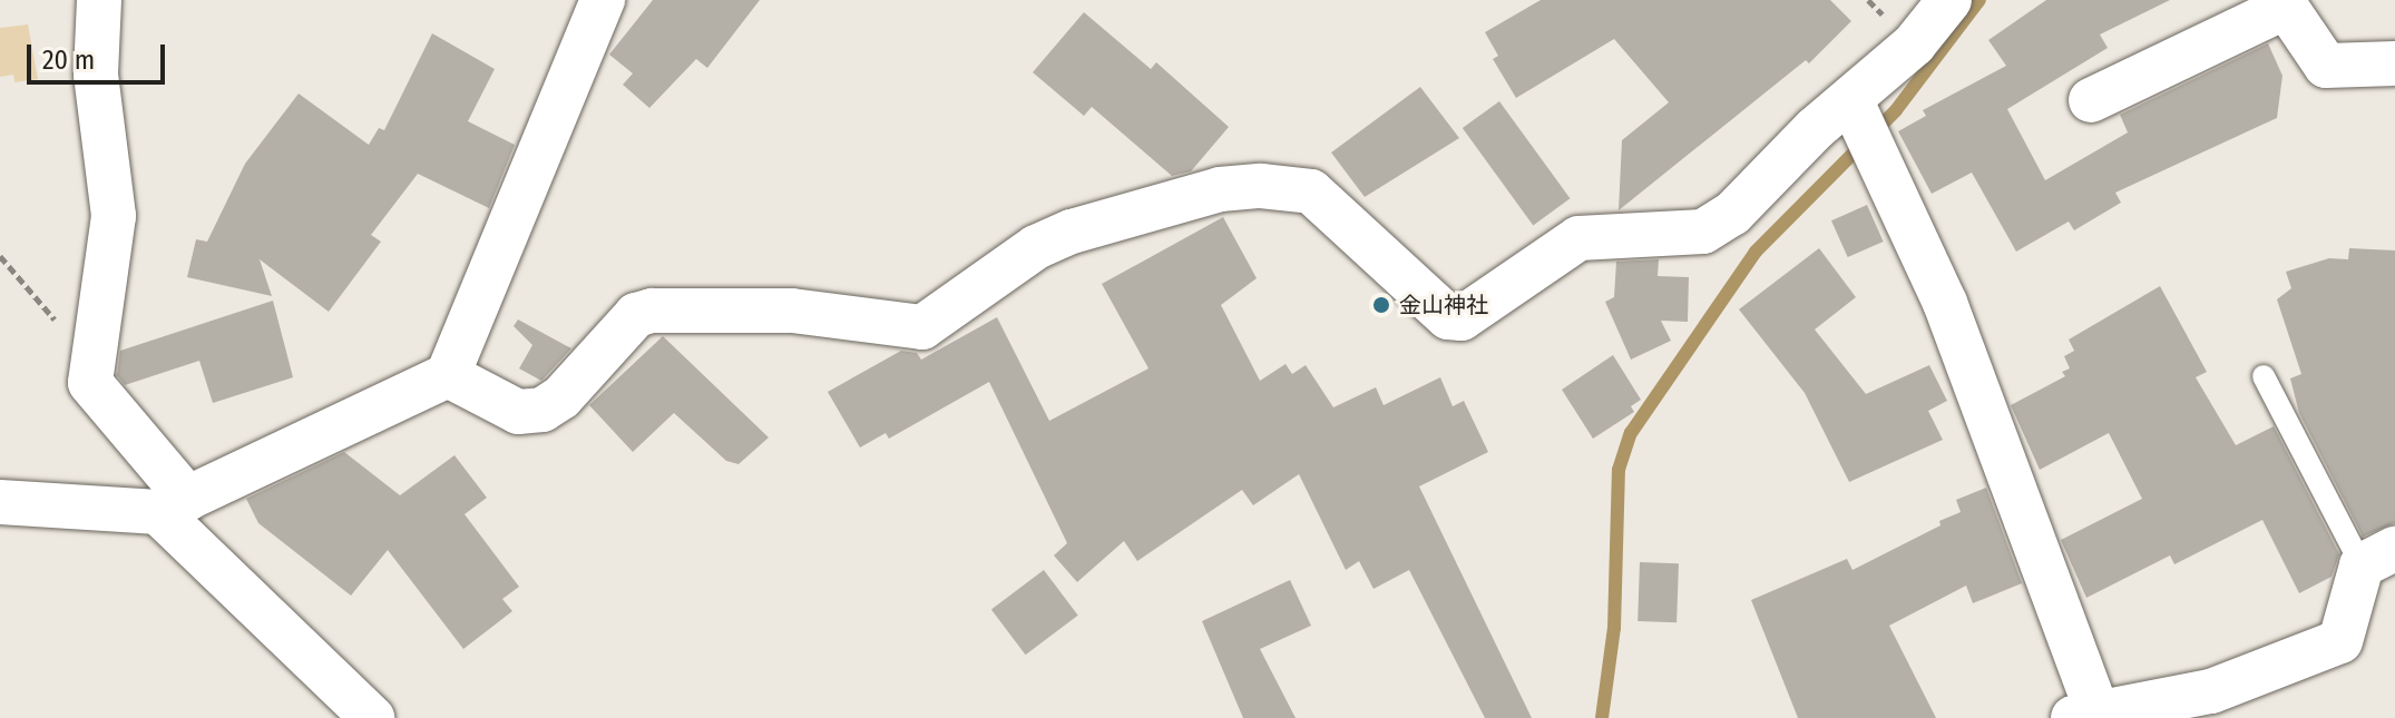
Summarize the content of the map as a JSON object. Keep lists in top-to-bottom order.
{
  "places": ["金山神社"],
  "scale_bar": "20 m"
}
